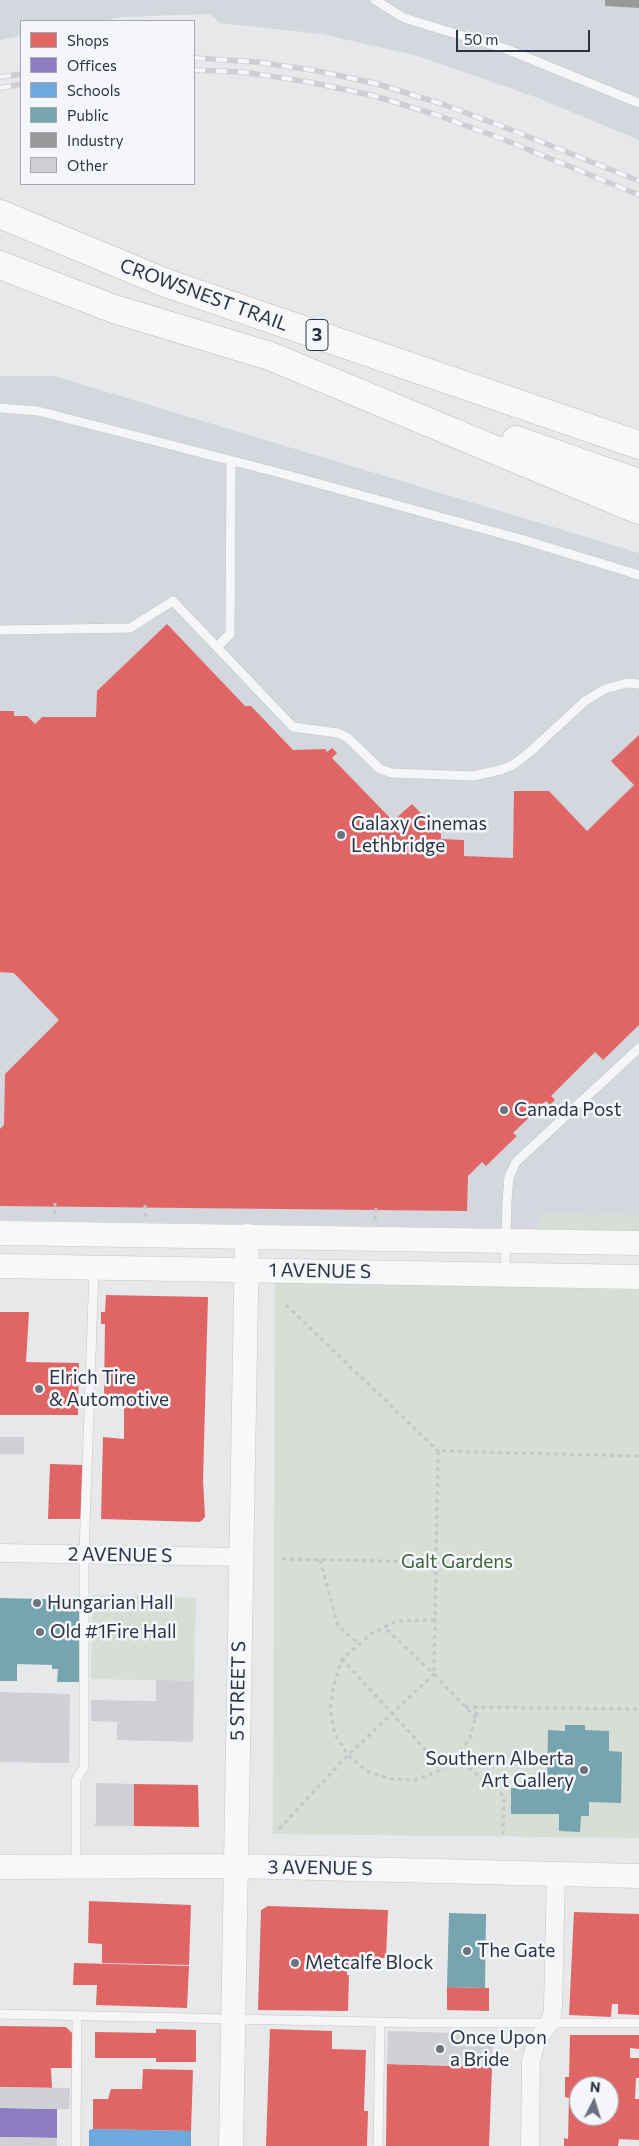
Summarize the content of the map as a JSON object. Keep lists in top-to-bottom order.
{
  "streets": {
    "highway": ["CROWSNEST TRAIL", "3"],
    "street": [
      "1 AVENUE S",
      "2 AVENUE S",
      "5 STREET S",
      "3 AVENUE S"
    ]
  },
  "crossings": [
    ["1 AVENUE S", "5 STREET S"],
    ["2 AVENUE S", "5 STREET S"],
    ["5 STREET S", "3 AVENUE S"]
  ],
  "parks": ["Galt Gardens"],
  "places": [
    "Galaxy Cinemas Lethbridge",
    "Canada Post",
    "Elrich Tire & Automotive",
    "Hungarian Hall",
    "Old #1Fire Hall",
    "Southern Alberta Art Gallery",
    "The Gate",
    "Metcalfe Block",
    "Once Upon a Bride"
  ],
  "legend": [
    "Shops",
    "Offices",
    "Schools",
    "Public",
    "Industry",
    "Other"
  ],
  "scale_bar": "50 m",
  "north": "top"
}
